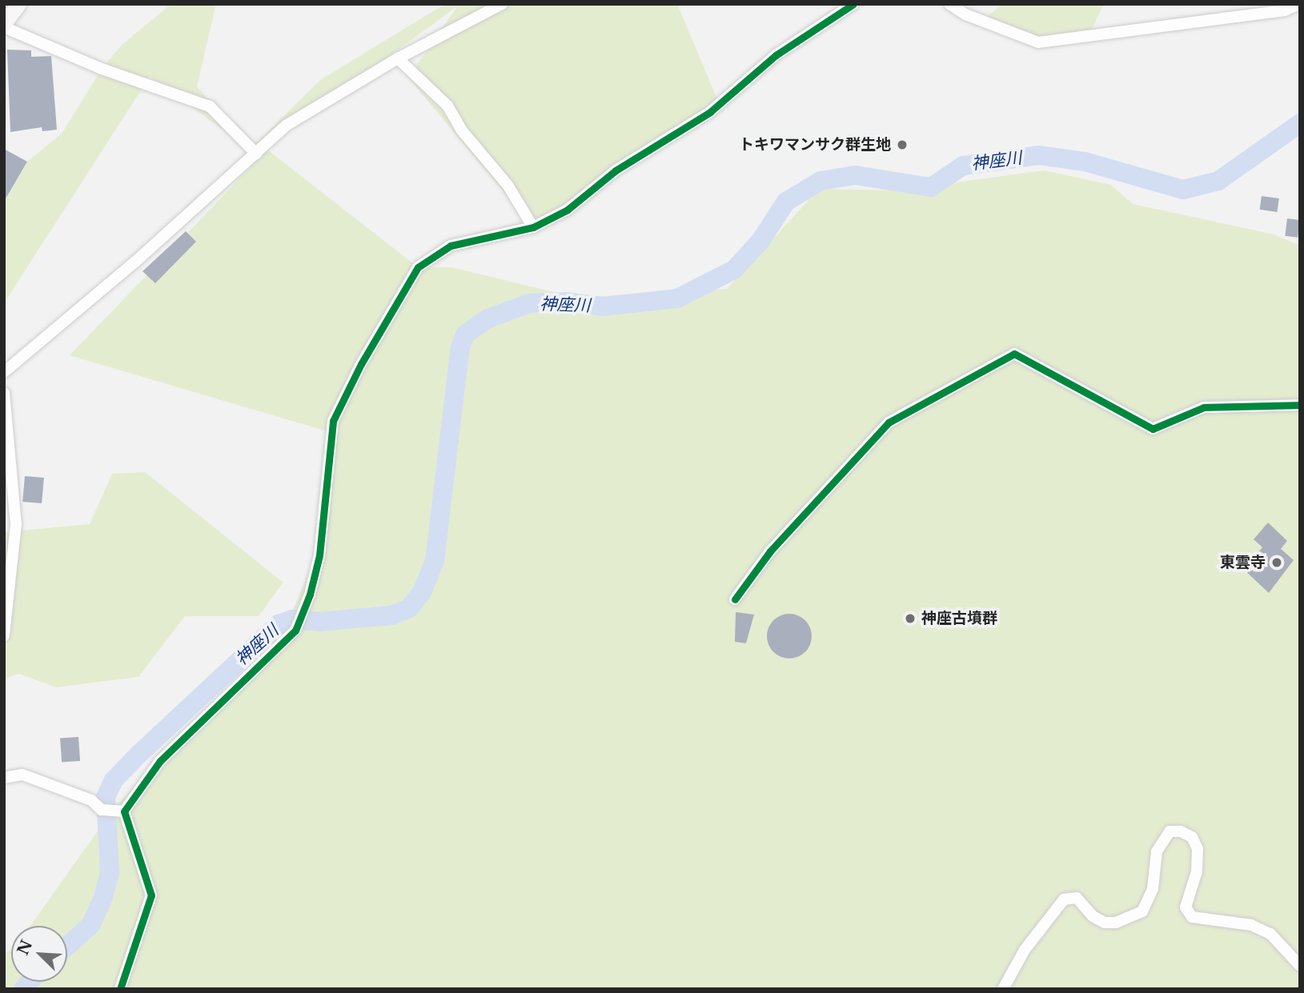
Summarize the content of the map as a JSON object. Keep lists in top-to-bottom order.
{
  "water": ["神座川"],
  "places": ["トキワマンサク群生地", "東雲寺", "神座古墳群"],
  "north": "top left"
}
